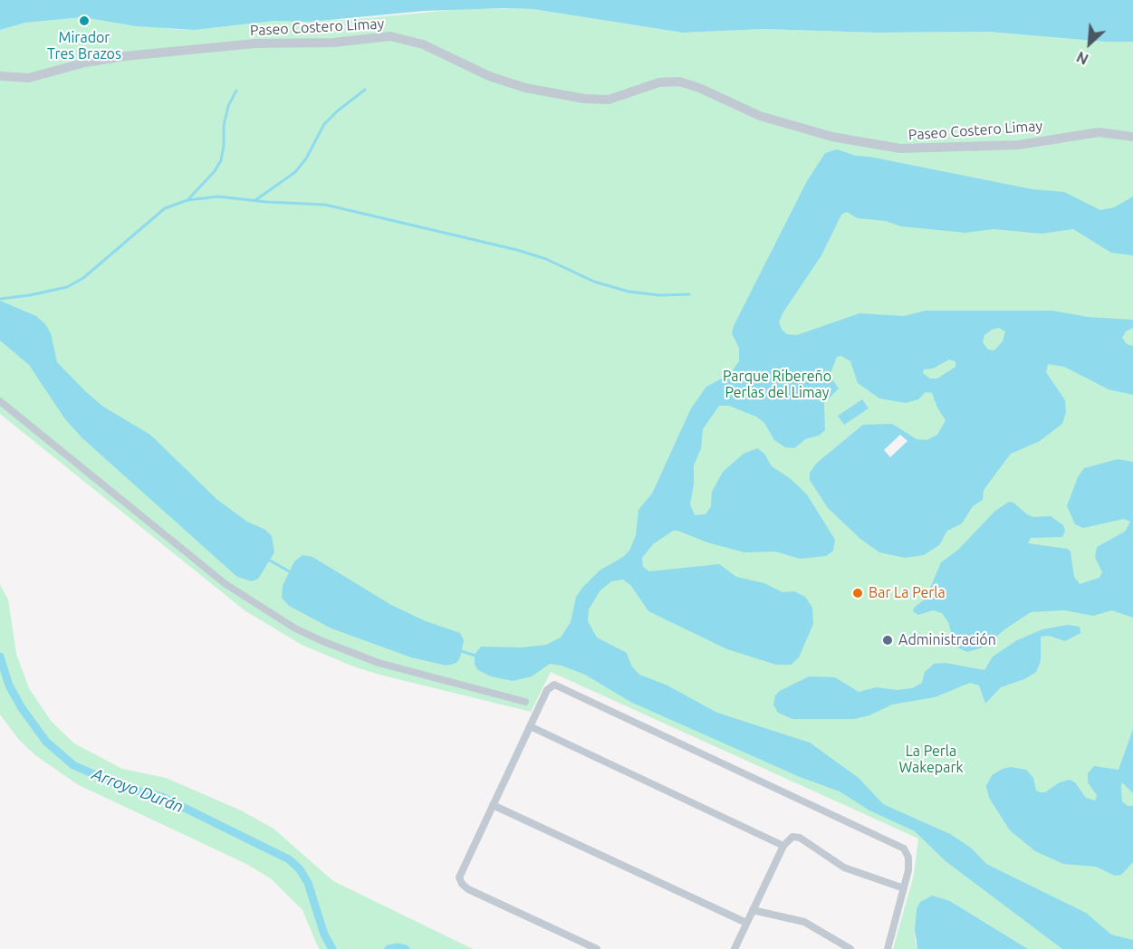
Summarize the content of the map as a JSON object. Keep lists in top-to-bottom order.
{
  "streets": {
    "street": ["Paseo Costero Limay"]
  },
  "water": ["Arroyo Durán"],
  "parks": ["Parque Ribereño Perlas del Limay", "La Perla Wakepark"],
  "places": ["Mirador Tres Brazos", "Bar La Perla", "Administración"],
  "north": "bottom left"
}
